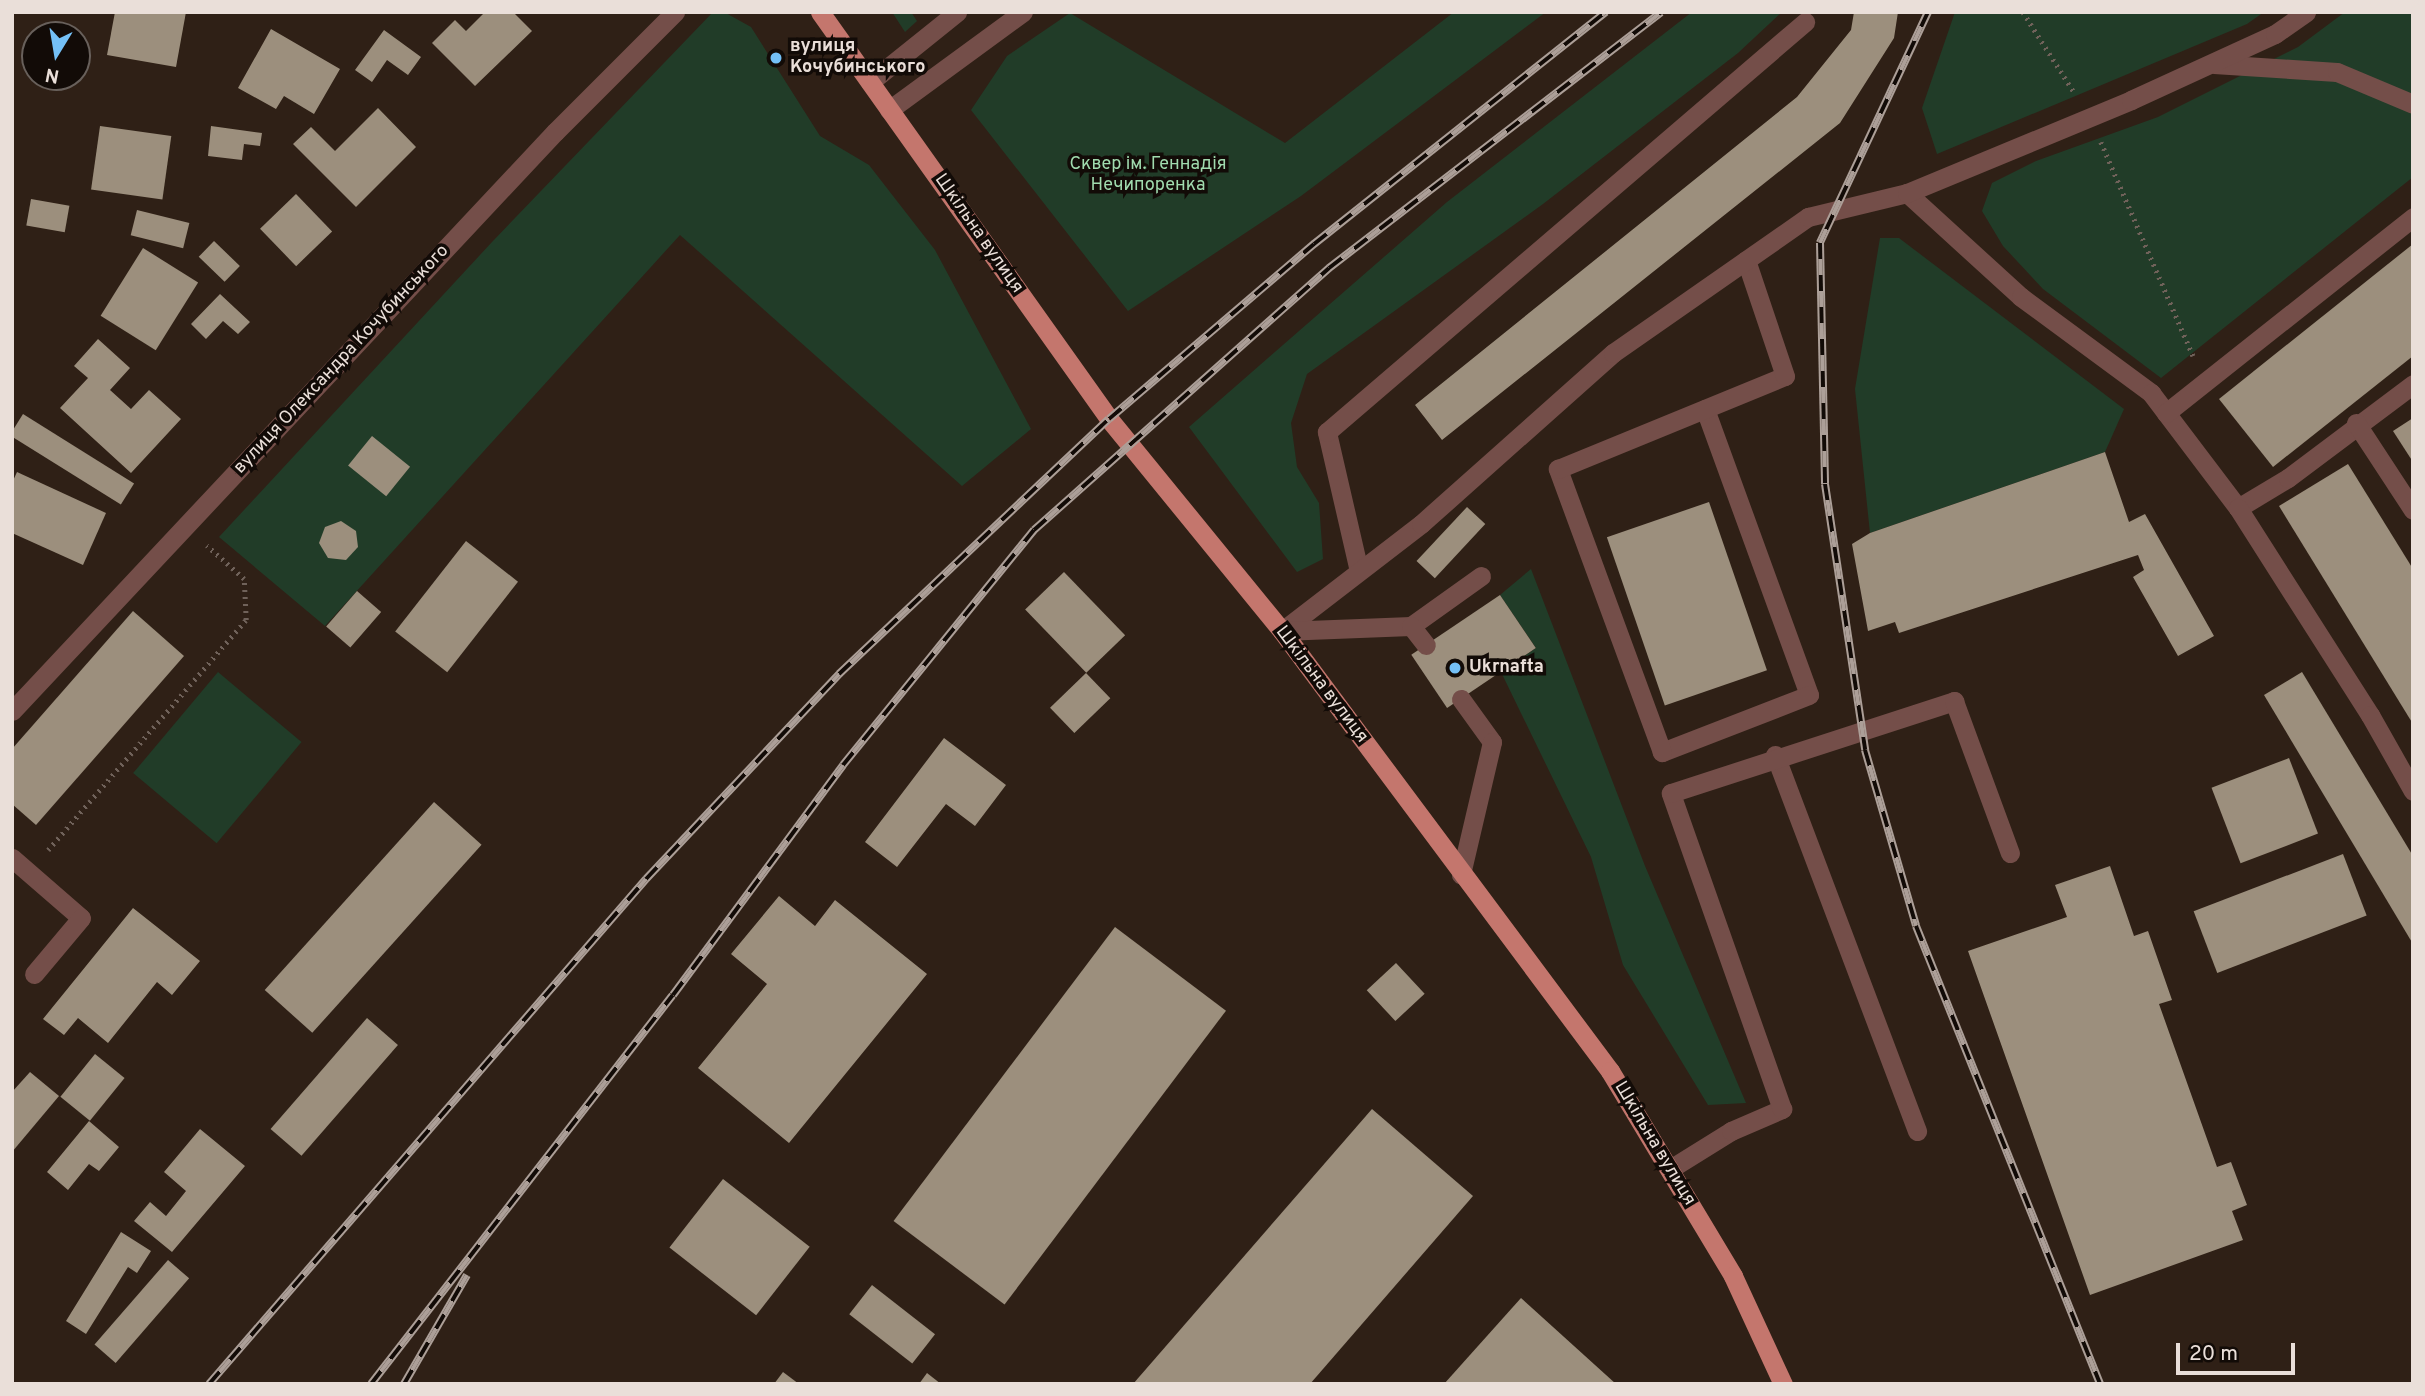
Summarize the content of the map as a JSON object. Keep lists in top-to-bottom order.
{
  "streets": {
    "main road": ["Шкільна вулиця"],
    "street": ["вулиця Олександра Кочубинського"]
  },
  "parks": ["Сквер ім. Геннадія Нечипоренка"],
  "places": ["вулиця Кочубинського", "Ukrnafta"],
  "scale_bar": "20 m",
  "north": "bottom"
}
